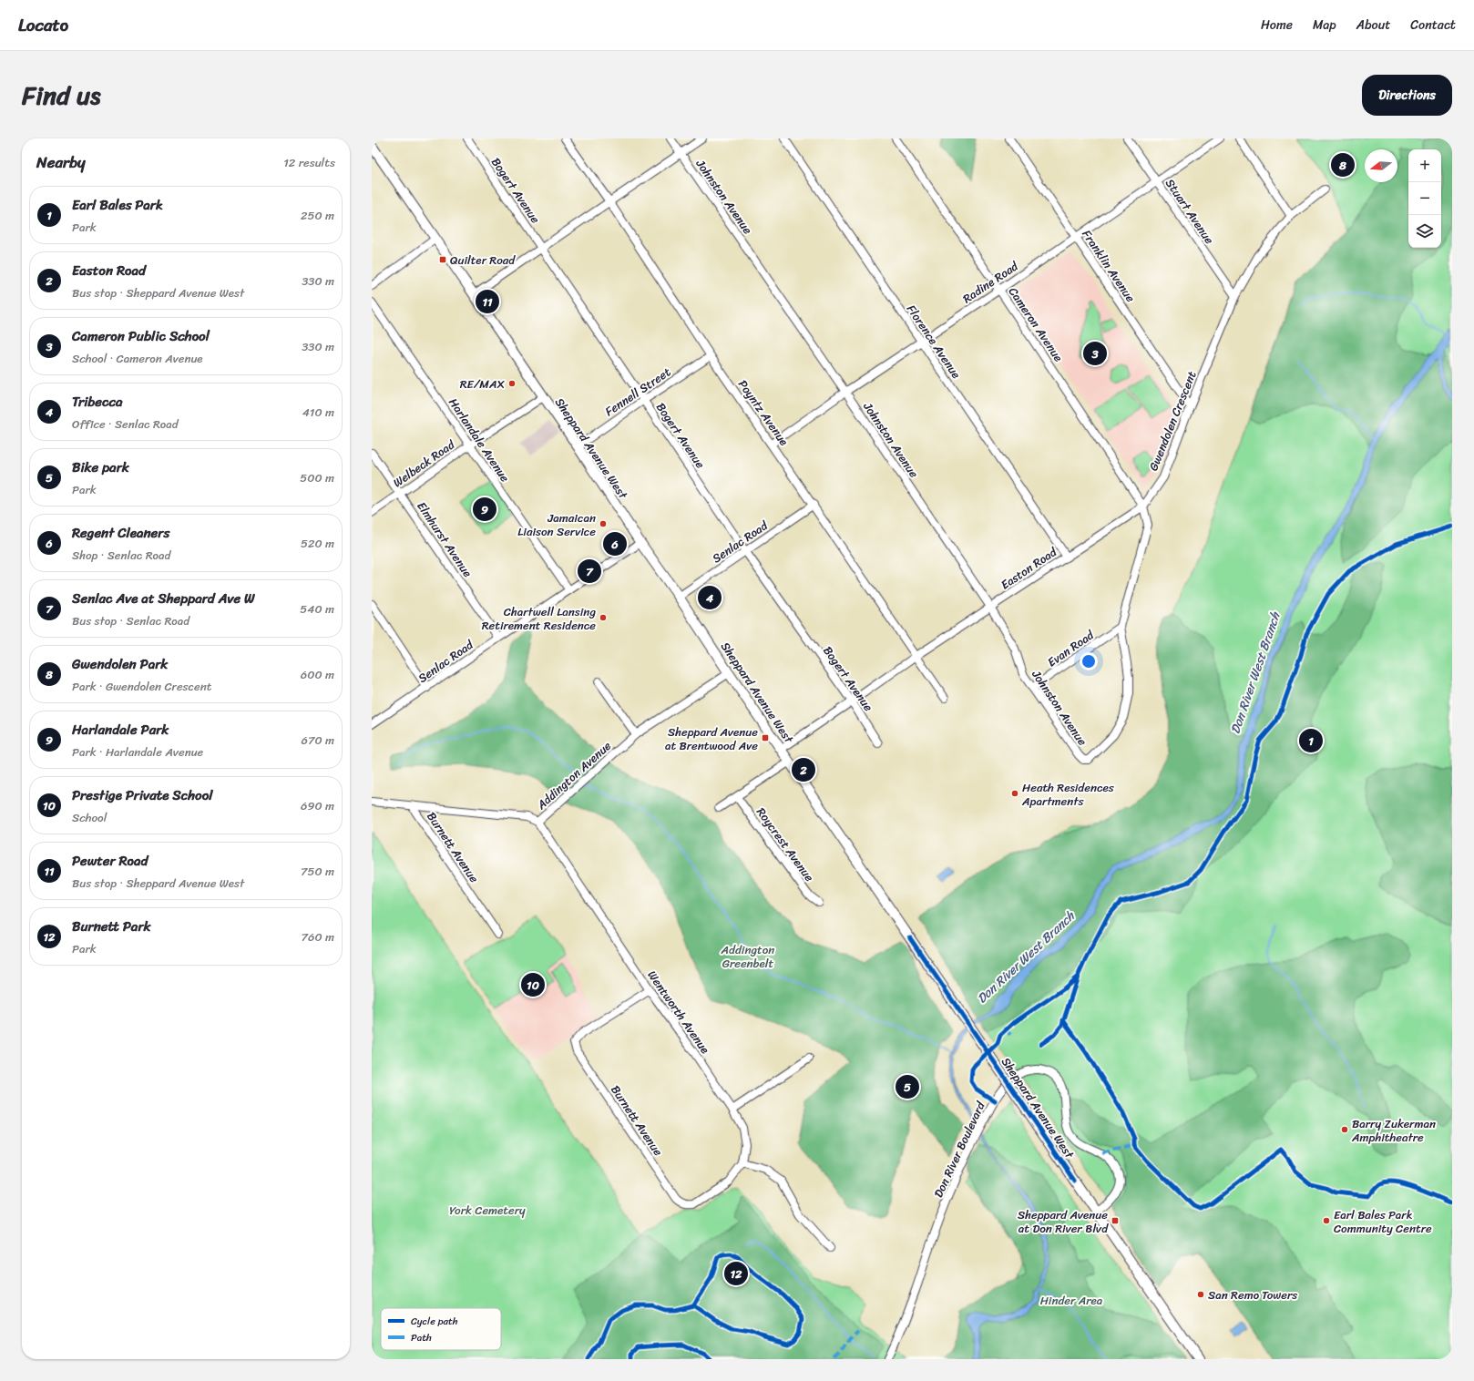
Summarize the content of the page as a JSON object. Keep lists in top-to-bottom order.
{
  "streets": {
    "main road": ["Sheppard Avenue West"],
    "street": [
      "Bogert Avenue",
      "Johnston Avenue",
      "Stuart Avenue",
      "Franklin Avenue",
      "Radine Road",
      "Cameron Avenue",
      "Florence Avenue",
      "Fennell Street",
      "Poyntz Avenue",
      "Gwendolen Crescent",
      "Harlandale Avenue",
      "Welbeck Road",
      "Elmhurst Avenue",
      "Senlac Road",
      "Easton Road",
      "Evan Road",
      "Addington Avenue",
      "Roycrest Avenue",
      "Burnett Avenue",
      "Wentworth Avenue",
      "Don River Boulevard"
    ]
  },
  "crossings": [
    ["Bogert Avenue", "Fennell Street"],
    ["Bogert Avenue", "Senlac Road"],
    ["Bogert Avenue", "Easton Road"],
    ["Johnston Avenue", "Radine Road"],
    ["Johnston Avenue", "Easton Road"],
    ["Johnston Avenue", "Evan Road"],
    ["Stuart Avenue", "Radine Road"],
    ["Stuart Avenue", "Gwendolen Crescent"],
    ["Franklin Avenue", "Radine Road"],
    ["Franklin Avenue", "Gwendolen Crescent"],
    ["Radine Road", "Cameron Avenue"],
    ["Radine Road", "Florence Avenue"],
    ["Radine Road", "Poyntz Avenue"],
    ["Cameron Avenue", "Gwendolen Crescent"],
    ["Cameron Avenue", "Easton Road"],
    ["Florence Avenue", "Easton Road"],
    ["Fennell Street", "Poyntz Avenue"],
    ["Fennell Street", "Sheppard Avenue West"],
    ["Poyntz Avenue", "Senlac Road"],
    ["Poyntz Avenue", "Easton Road"],
    ["Gwendolen Crescent", "Easton Road"],
    ["Harlandale Avenue", "Welbeck Road"],
    ["Harlandale Avenue", "Senlac Road"],
    ["Sheppard Avenue West", "Welbeck Road"],
    ["Sheppard Avenue West", "Senlac Road"],
    ["Sheppard Avenue West", "Easton Road"],
    ["Sheppard Avenue West", "Addington Avenue"],
    ["Sheppard Avenue West", "Don River Boulevard"],
    ["Welbeck Road", "Elmhurst Avenue"],
    ["Elmhurst Avenue", "Senlac Road"],
    ["Addington Avenue", "Burnett Avenue"],
    ["Addington Avenue", "Wentworth Avenue"],
    ["Burnett Avenue", "Wentworth Avenue"]
  ],
  "water": ["Don River West Branch"],
  "parks": ["Addington Greenbelt", "York Cemetery", "Hinder Area"],
  "places": {
    "transit": ["Quilter Road", "Sheppard Avenue at Brentwood Ave", "Sheppard Avenue at Don River Blvd"],
    "other": [
      "RE/MAX",
      "Jamaican Liaison Service",
      "Chartwell Lansing Retirement Residence",
      "Heath Residences Apartments",
      "Barry Zukerman Amphitheatre",
      "Earl Bales Park Community Centre",
      "San Remo Towers"
    ]
  },
  "legend": ["Cycle path", "Path"],
  "north": "left",
  "page": {
    "header": "Locato",
    "nav": [
      "Home",
      "Map",
      "About",
      "Contact"
    ],
    "title": "Find us",
    "buttons": "Directions",
    "heading": ["Nearby", "12 results"],
    "map_buttons": ["+", "−"],
    "pins": [
      "8",
      "11",
      "3",
      "9",
      "6",
      "7",
      "4",
      "1",
      "2",
      "10",
      "5",
      "12"
    ],
    "list": [
      {
        "mark": "1",
        "name": "Earl Bales Park",
        "note": "Park",
        "value": "250 m"
      },
      {
        "mark": "2",
        "name": "Easton Road",
        "note": "Bus stop · Sheppard Avenue West",
        "value": "330 m"
      },
      {
        "mark": "3",
        "name": "Cameron Public School",
        "note": "School · Cameron Avenue",
        "value": "330 m"
      },
      {
        "mark": "4",
        "name": "Tribecca",
        "note": "Office · Senlac Road",
        "value": "410 m"
      },
      {
        "mark": "5",
        "name": "Bike park",
        "note": "Park",
        "value": "500 m"
      },
      {
        "mark": "6",
        "name": "Regent Cleaners",
        "note": "Shop · Senlac Road",
        "value": "520 m"
      },
      {
        "mark": "7",
        "name": "Senlac Ave at Sheppard Ave W",
        "note": "Bus stop · Senlac Road",
        "value": "540 m"
      },
      {
        "mark": "8",
        "name": "Gwendolen Park",
        "note": "Park · Gwendolen Crescent",
        "value": "600 m"
      },
      {
        "mark": "9",
        "name": "Harlandale Park",
        "note": "Park · Harlandale Avenue",
        "value": "670 m"
      },
      {
        "mark": "10",
        "name": "Prestige Private School",
        "note": "School",
        "value": "690 m"
      },
      {
        "mark": "11",
        "name": "Pewter Road",
        "note": "Bus stop · Sheppard Avenue West",
        "value": "750 m"
      },
      {
        "mark": "12",
        "name": "Burnett Park",
        "note": "Park",
        "value": "760 m"
      }
    ]
  }
}
